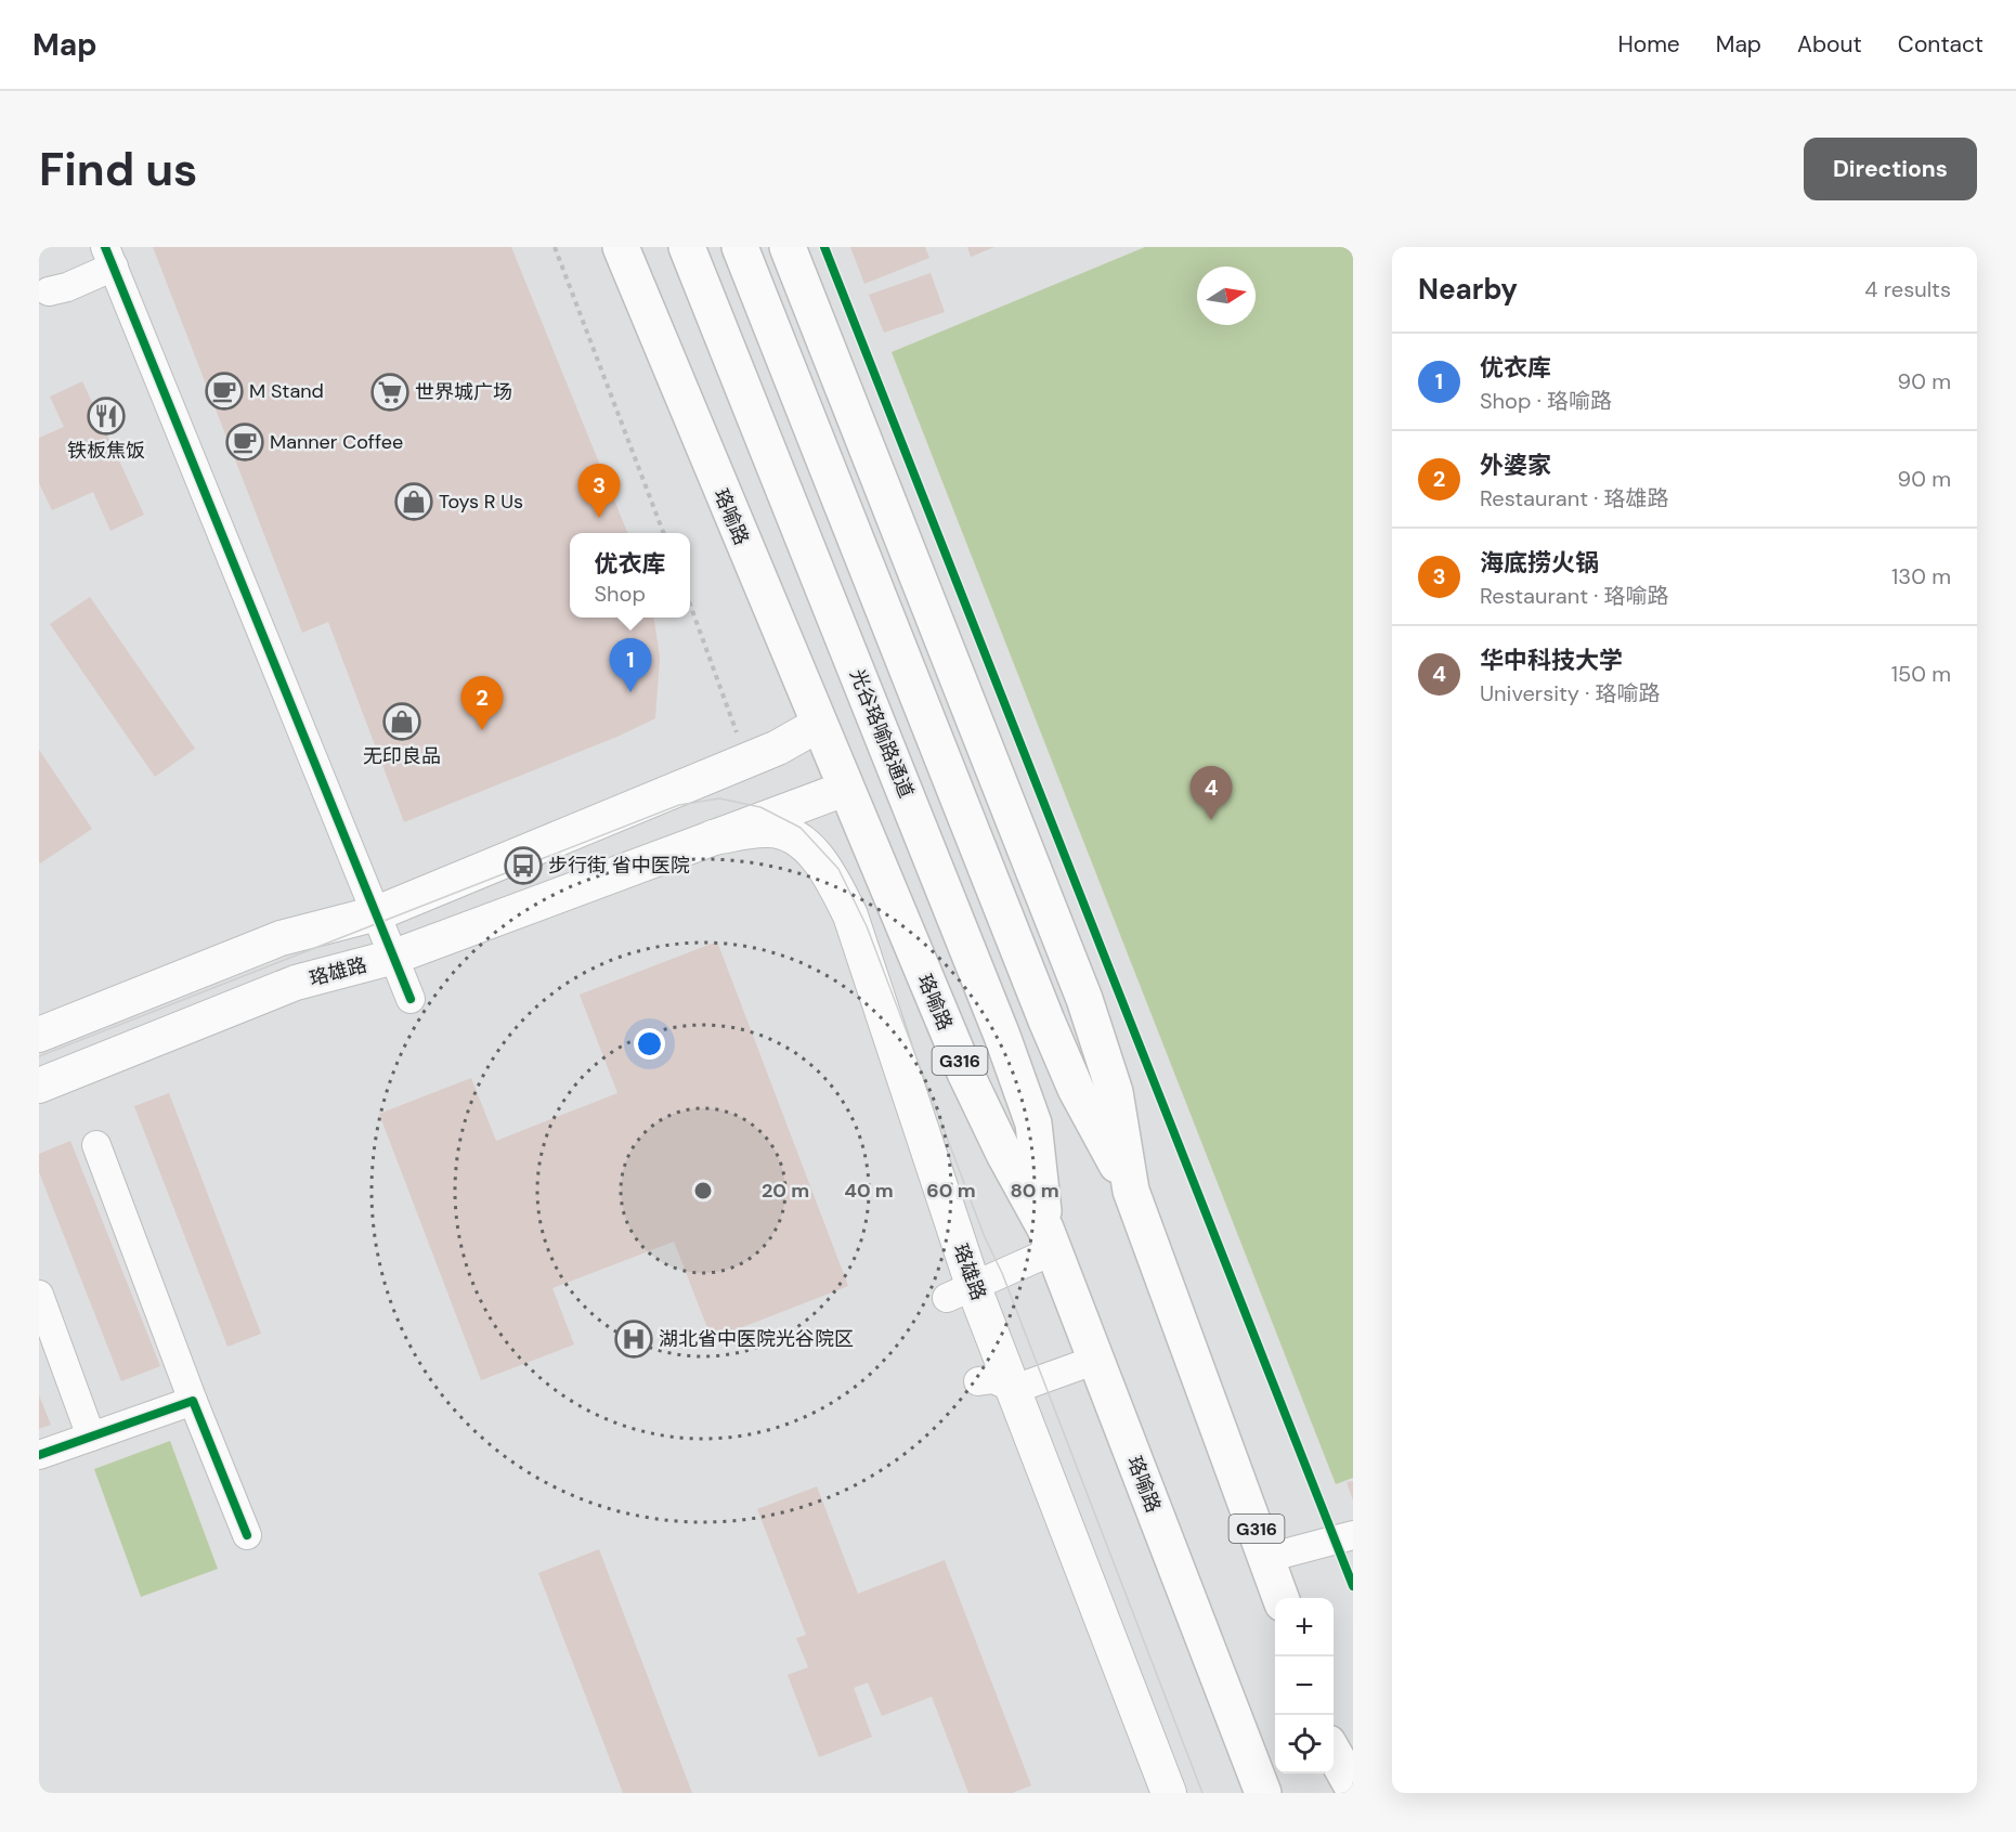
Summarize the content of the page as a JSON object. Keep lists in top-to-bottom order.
{
  "streets": {
    "highway": ["珞喻路", "光谷珞喻路通道", "G316"],
    "main road": ["珞雄路"]
  },
  "crossings": [
    ["珞喻路", "光谷珞喻路通道"],
    ["珞喻路", "珞雄路"]
  ],
  "places": {
    "cafe": ["M Stand", "Manner Coffee"],
    "supermarket": ["世界城广场"],
    "restaurant": ["铁板焦饭"],
    "shop": ["Toys R Us", "无印良品"],
    "bus stop": ["步行街 省中医院"],
    "hospital": ["湖北省中医院光谷院区"]
  },
  "north": "right",
  "page": {
    "header": "Map",
    "nav": [
      "Home",
      "Map",
      "About",
      "Contact"
    ],
    "buttons": "Directions",
    "title": "Find us",
    "heading": ["Nearby", "4 results"],
    "list": [
      {
        "mark": "1",
        "name": "优衣库",
        "note": "Shop · 珞喻路",
        "value": "90 m"
      },
      {
        "mark": "2",
        "name": "外婆家",
        "note": "Restaurant · 珞雄路",
        "value": "90 m"
      },
      {
        "mark": "3",
        "name": "海底捞火锅",
        "note": "Restaurant · 珞喻路",
        "value": "130 m"
      },
      {
        "mark": "4",
        "name": "华中科技大学",
        "note": "University · 珞喻路",
        "value": "150 m"
      }
    ],
    "pins": [
      "3",
      "1",
      "2",
      "4"
    ],
    "popup": ["优衣库", "Shop"],
    "map_buttons": ["+", "−"]
  },
  "rings": [
    "20 m",
    "40 m",
    "60 m",
    "80 m"
  ]
}
